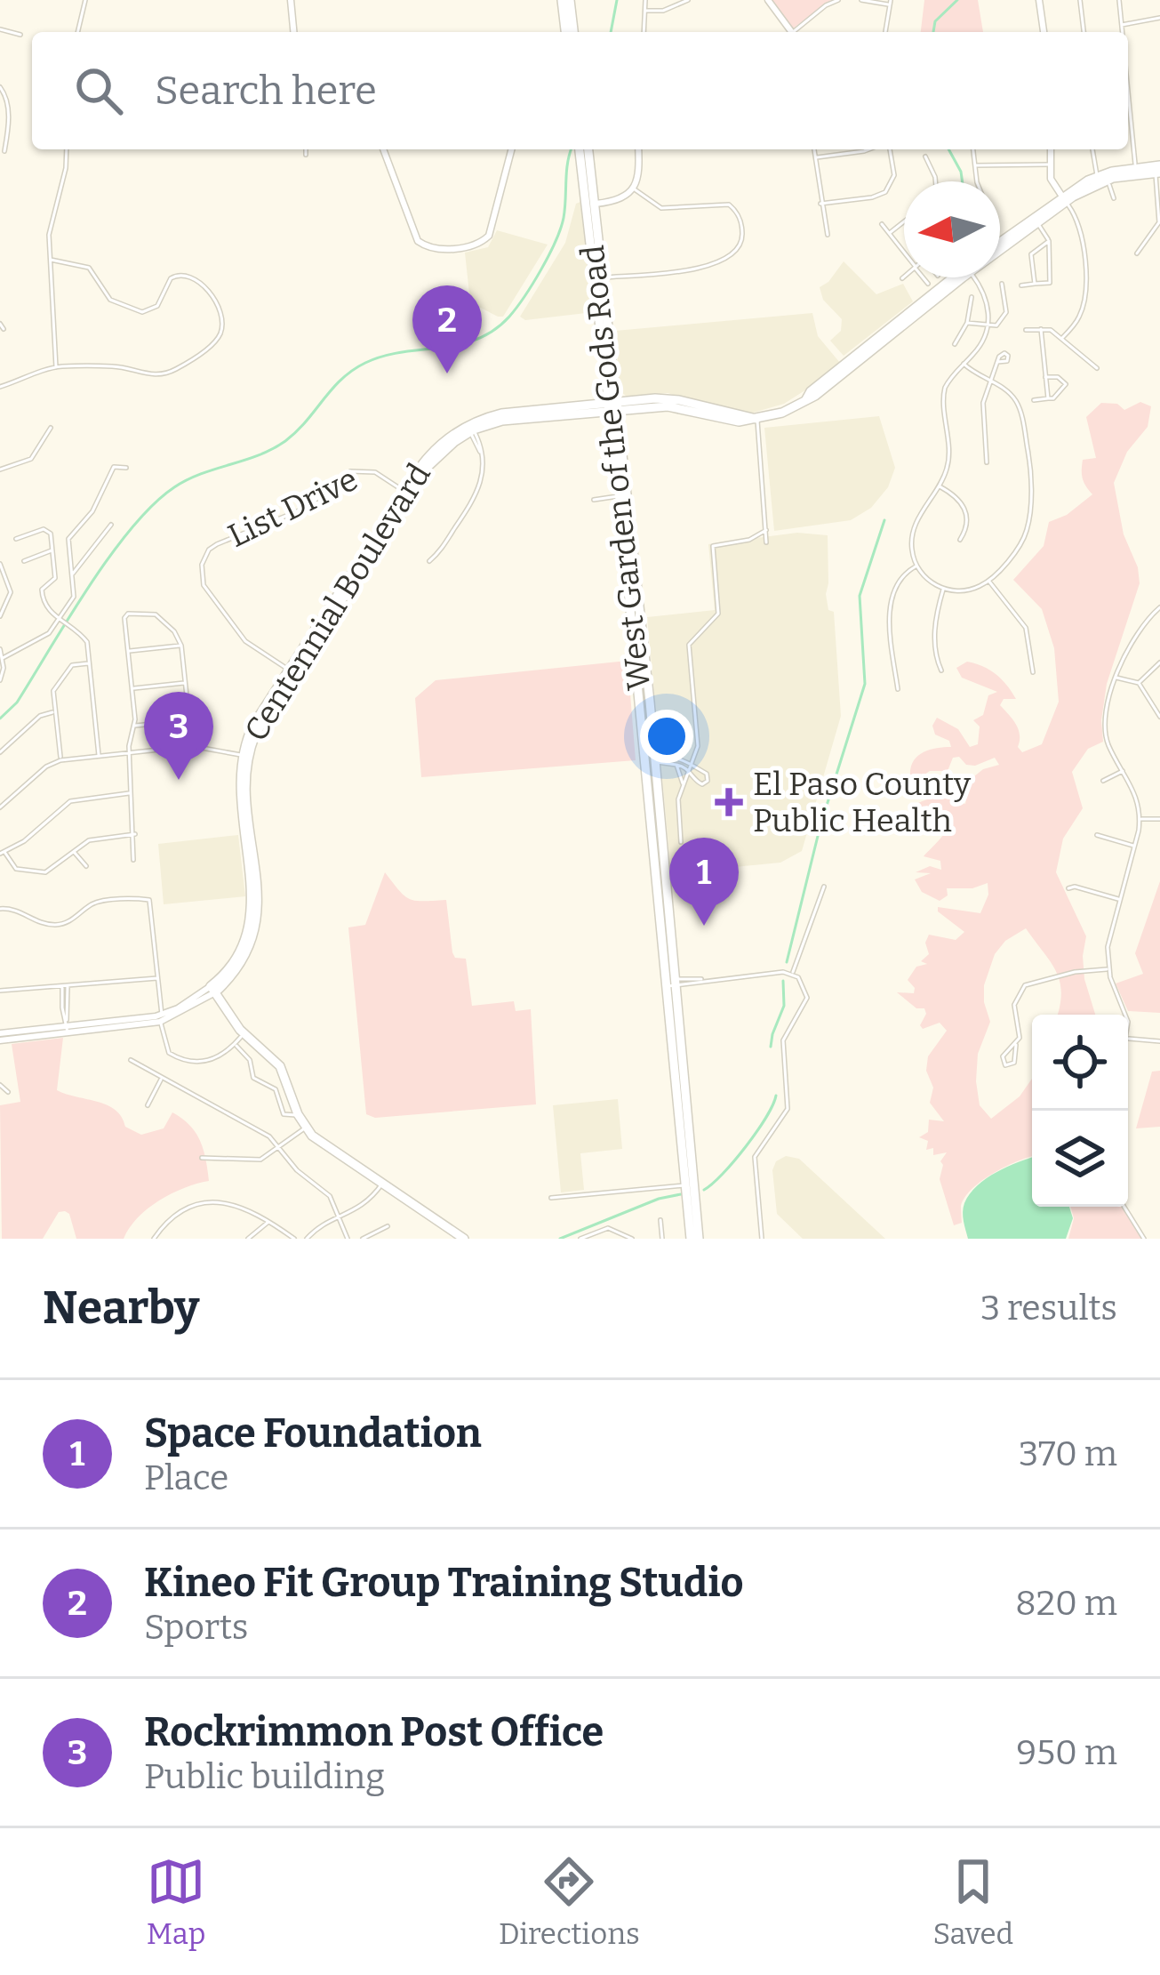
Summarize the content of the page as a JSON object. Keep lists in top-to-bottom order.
{
  "streets": {
    "main road": ["West Garden of the Gods Road", "Centennial Boulevard"],
    "street": ["List Drive"]
  },
  "crossings": [
    ["West Garden of the Gods Road", "Centennial Boulevard"],
    ["List Drive", "Centennial Boulevard"]
  ],
  "places": {
    "health": ["El Paso County Public Health"]
  },
  "north": "left",
  "page": {
    "search": "Search here",
    "pins": ["2", "3", "1"],
    "heading": ["Nearby", "3 results"],
    "list": [
      {
        "mark": "1",
        "name": "Space Foundation",
        "note": "Place",
        "value": "370 m"
      },
      {
        "mark": "2",
        "name": "Kineo Fit Group Training Studio",
        "note": "Sports",
        "value": "820 m"
      },
      {
        "mark": "3",
        "name": "Rockrimmon Post Office",
        "note": "Public building",
        "value": "950 m"
      }
    ],
    "nav": ["Map", "Directions", "Saved"]
  }
}
